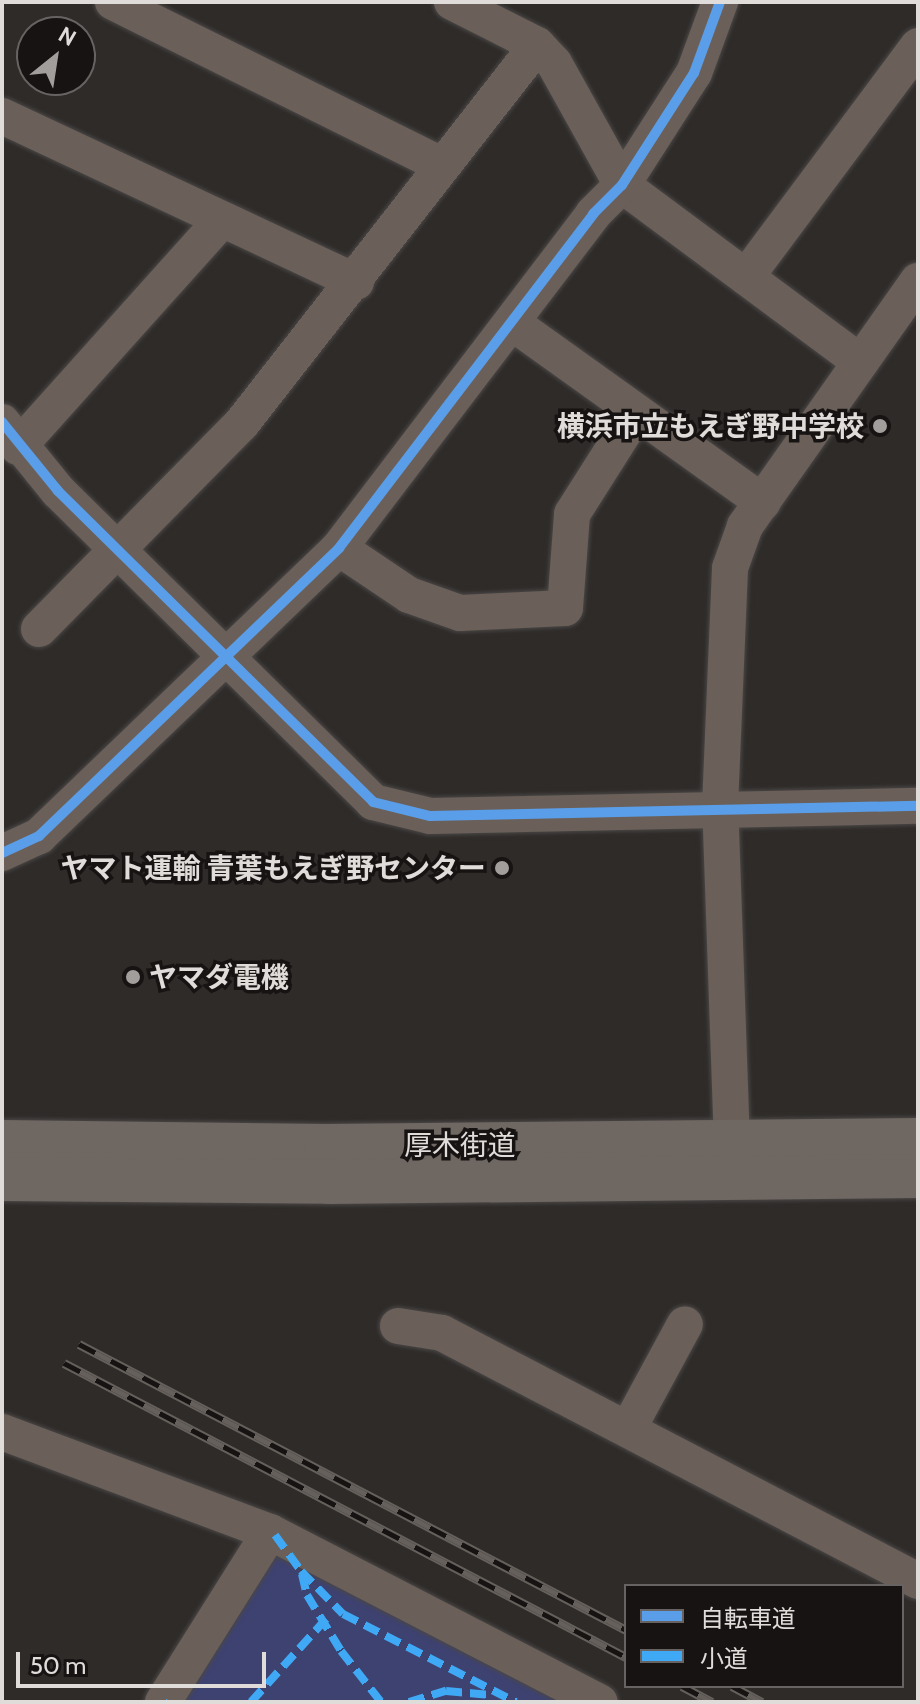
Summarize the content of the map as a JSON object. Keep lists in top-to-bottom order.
{
  "streets": {
    "highway": ["厚木街道"]
  },
  "places": ["横浜市立もえぎ野中学校", "ヤマト運輸 青葉もえぎ野センター", "ヤマダ電機"],
  "legend": ["自転車道", "小道"],
  "scale_bar": "50 m",
  "north": "top right"
}
